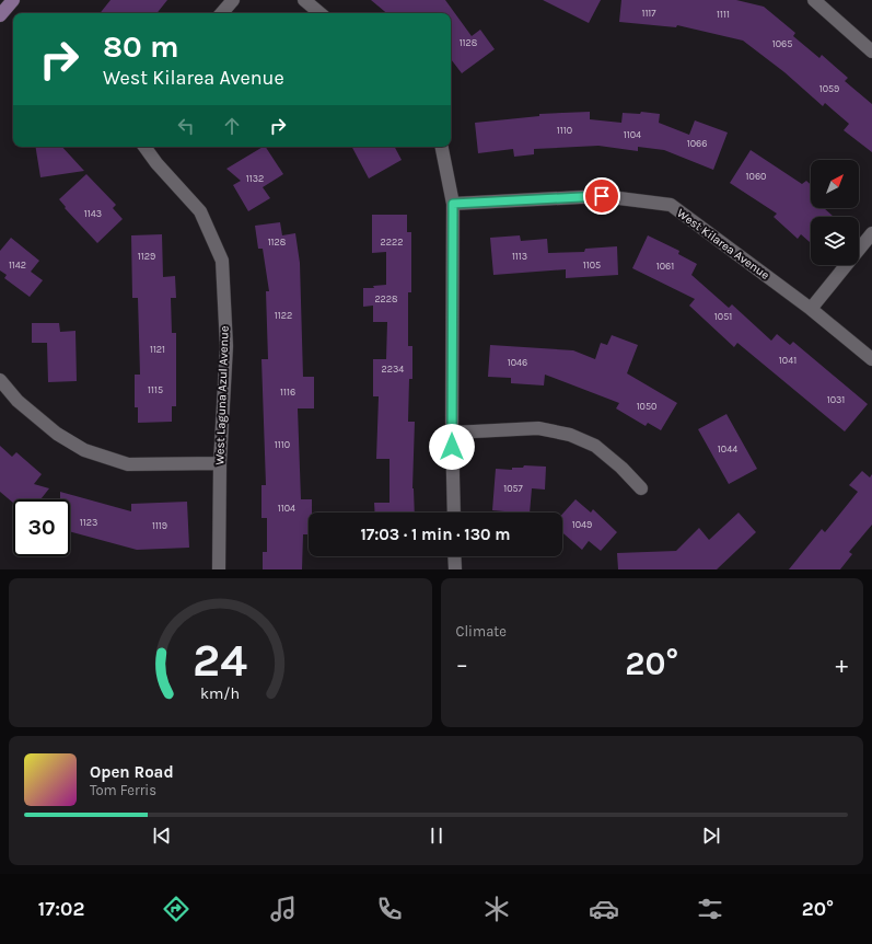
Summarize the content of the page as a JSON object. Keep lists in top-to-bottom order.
{
  "streets": {
    "street": ["West Kilarea Avenue", "West Laguna Azul Avenue"]
  },
  "house_numbers": [
    "1117",
    "1111",
    "1128",
    "1065",
    "1059",
    "1110",
    "1104",
    "1066",
    "1060",
    "1132",
    "1143",
    "1128",
    "2222",
    "1129",
    "1113",
    "1142",
    "1105",
    "1061",
    "2228",
    "1122",
    "1051",
    "1121",
    "1041",
    "1046",
    "2234",
    "1115",
    "1116",
    "1031",
    "1050",
    "1110",
    "1044",
    "1057",
    "1104",
    "1123",
    "1049",
    "1119"
  ],
  "north": "top right",
  "page": {
    "turn": ["80 m", "West Kilarea Avenue"],
    "limit": "30",
    "trip": "17:03 · 1 min · 130 m",
    "tile": "Climate",
    "heat": ["−", "20°", "+"],
    "song": ["Open Road", "Tom Ferris"],
    "tabs": ["17:02", "20°"],
    "gauge": ["24", "km/h"]
  }
}
